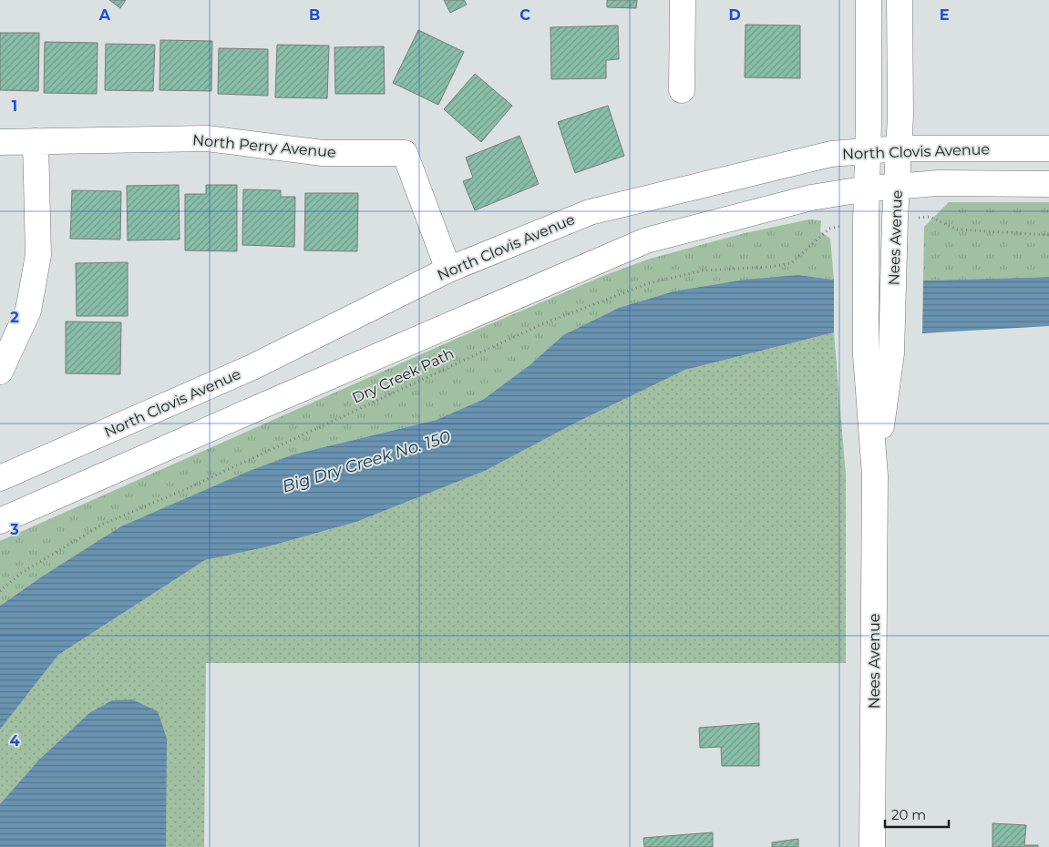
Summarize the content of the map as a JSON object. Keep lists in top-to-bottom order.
{
  "streets": {
    "main road": ["North Perry Avenue", "North Clovis Avenue", "Nees Avenue"],
    "path": ["Dry Creek Path"]
  },
  "crossings": [
    ["North Perry Avenue", "North Clovis Avenue"],
    ["North Clovis Avenue", "Nees Avenue"]
  ],
  "water": ["Big Dry Creek No. 150"],
  "scale_bar": "20 m",
  "grid": {
    "columns": [
      "A",
      "B",
      "C",
      "D",
      "E"
    ],
    "rows": [
      "1",
      "2",
      "3",
      "4"
    ]
  }
}
